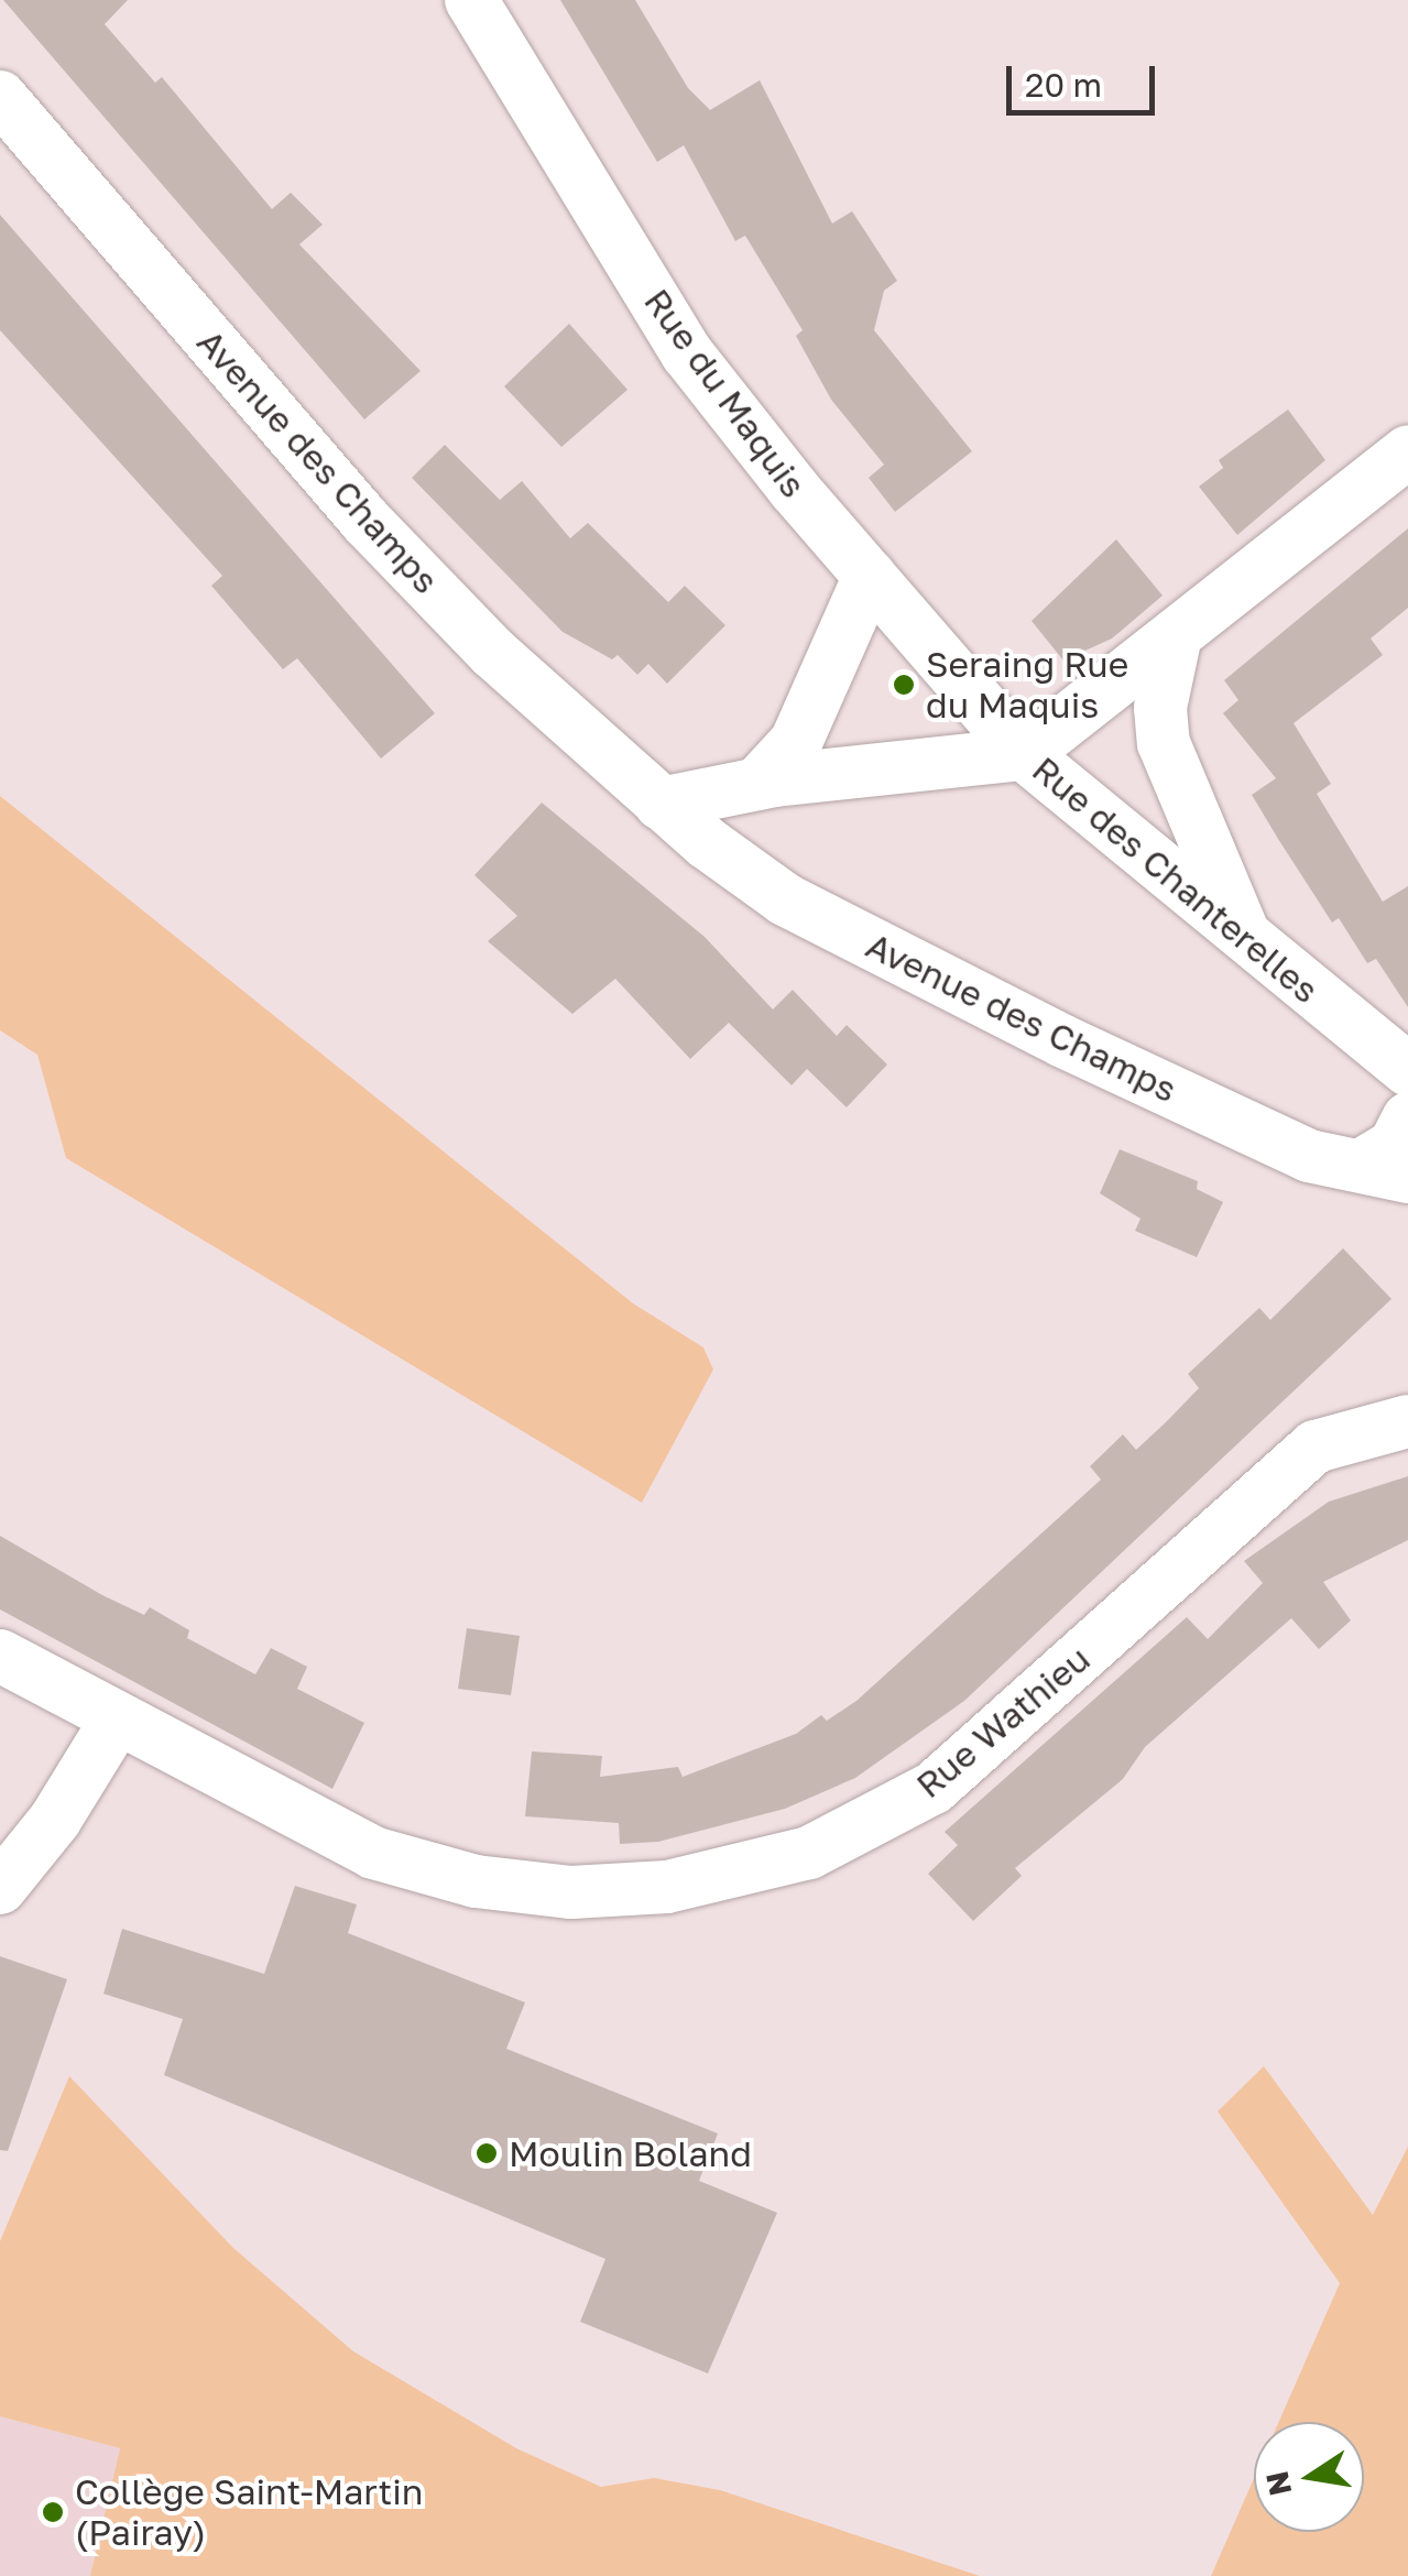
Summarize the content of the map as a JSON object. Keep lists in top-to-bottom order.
{
  "streets": {
    "street": [
      "Rue du Maquis",
      "Avenue des Champs",
      "Rue des Chanterelles",
      "Rue Wathieu"
    ]
  },
  "crossings": [
    ["Rue du Maquis", "Rue des Chanterelles"]
  ],
  "places": ["Seraing Rue du Maquis", "Moulin Boland", "Collège Saint-Martin (Pairay)"],
  "scale_bar": "20 m",
  "north": "left"
}
